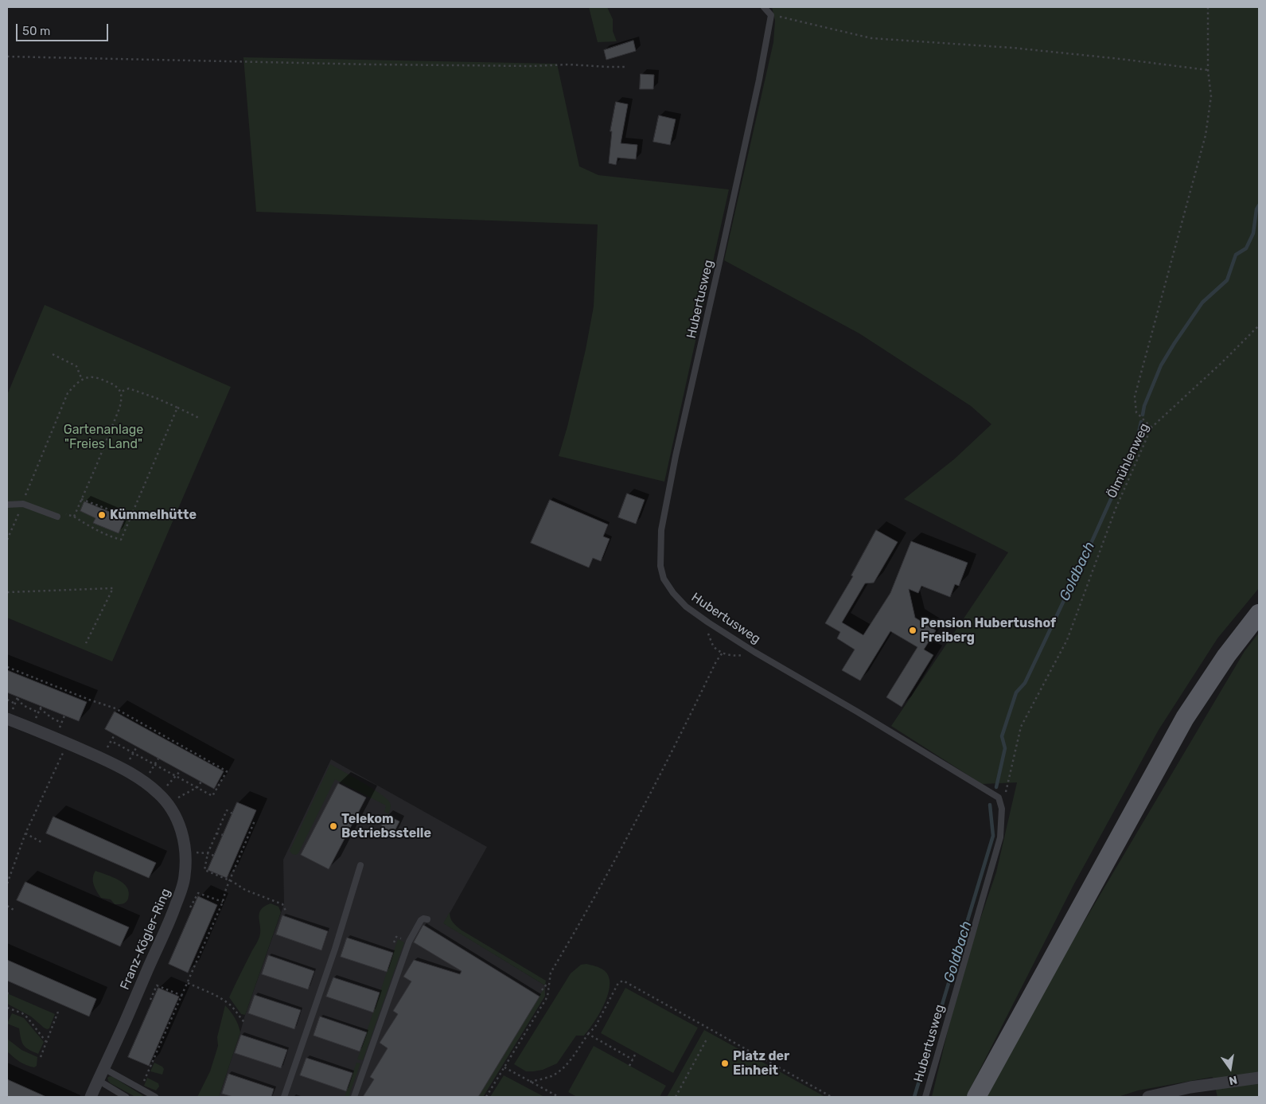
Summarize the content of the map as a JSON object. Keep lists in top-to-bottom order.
{
  "streets": {
    "street": ["Franz-Kögler-Ring"],
    "lane": ["Hubertusweg"],
    "path": ["Ölmühlenweg"]
  },
  "crossings": [
    ["Hubertusweg", "Ölmühlenweg"]
  ],
  "water": ["Goldbach"],
  "parks": ["Gartenanlage \"Freies Land\""],
  "places": [
    "Kümmelhütte",
    "Pension Hubertushof Freiberg",
    "Telekom Betriebsstelle",
    "Platz der Einheit"
  ],
  "scale_bar": "50 m",
  "north": "bottom"
}
